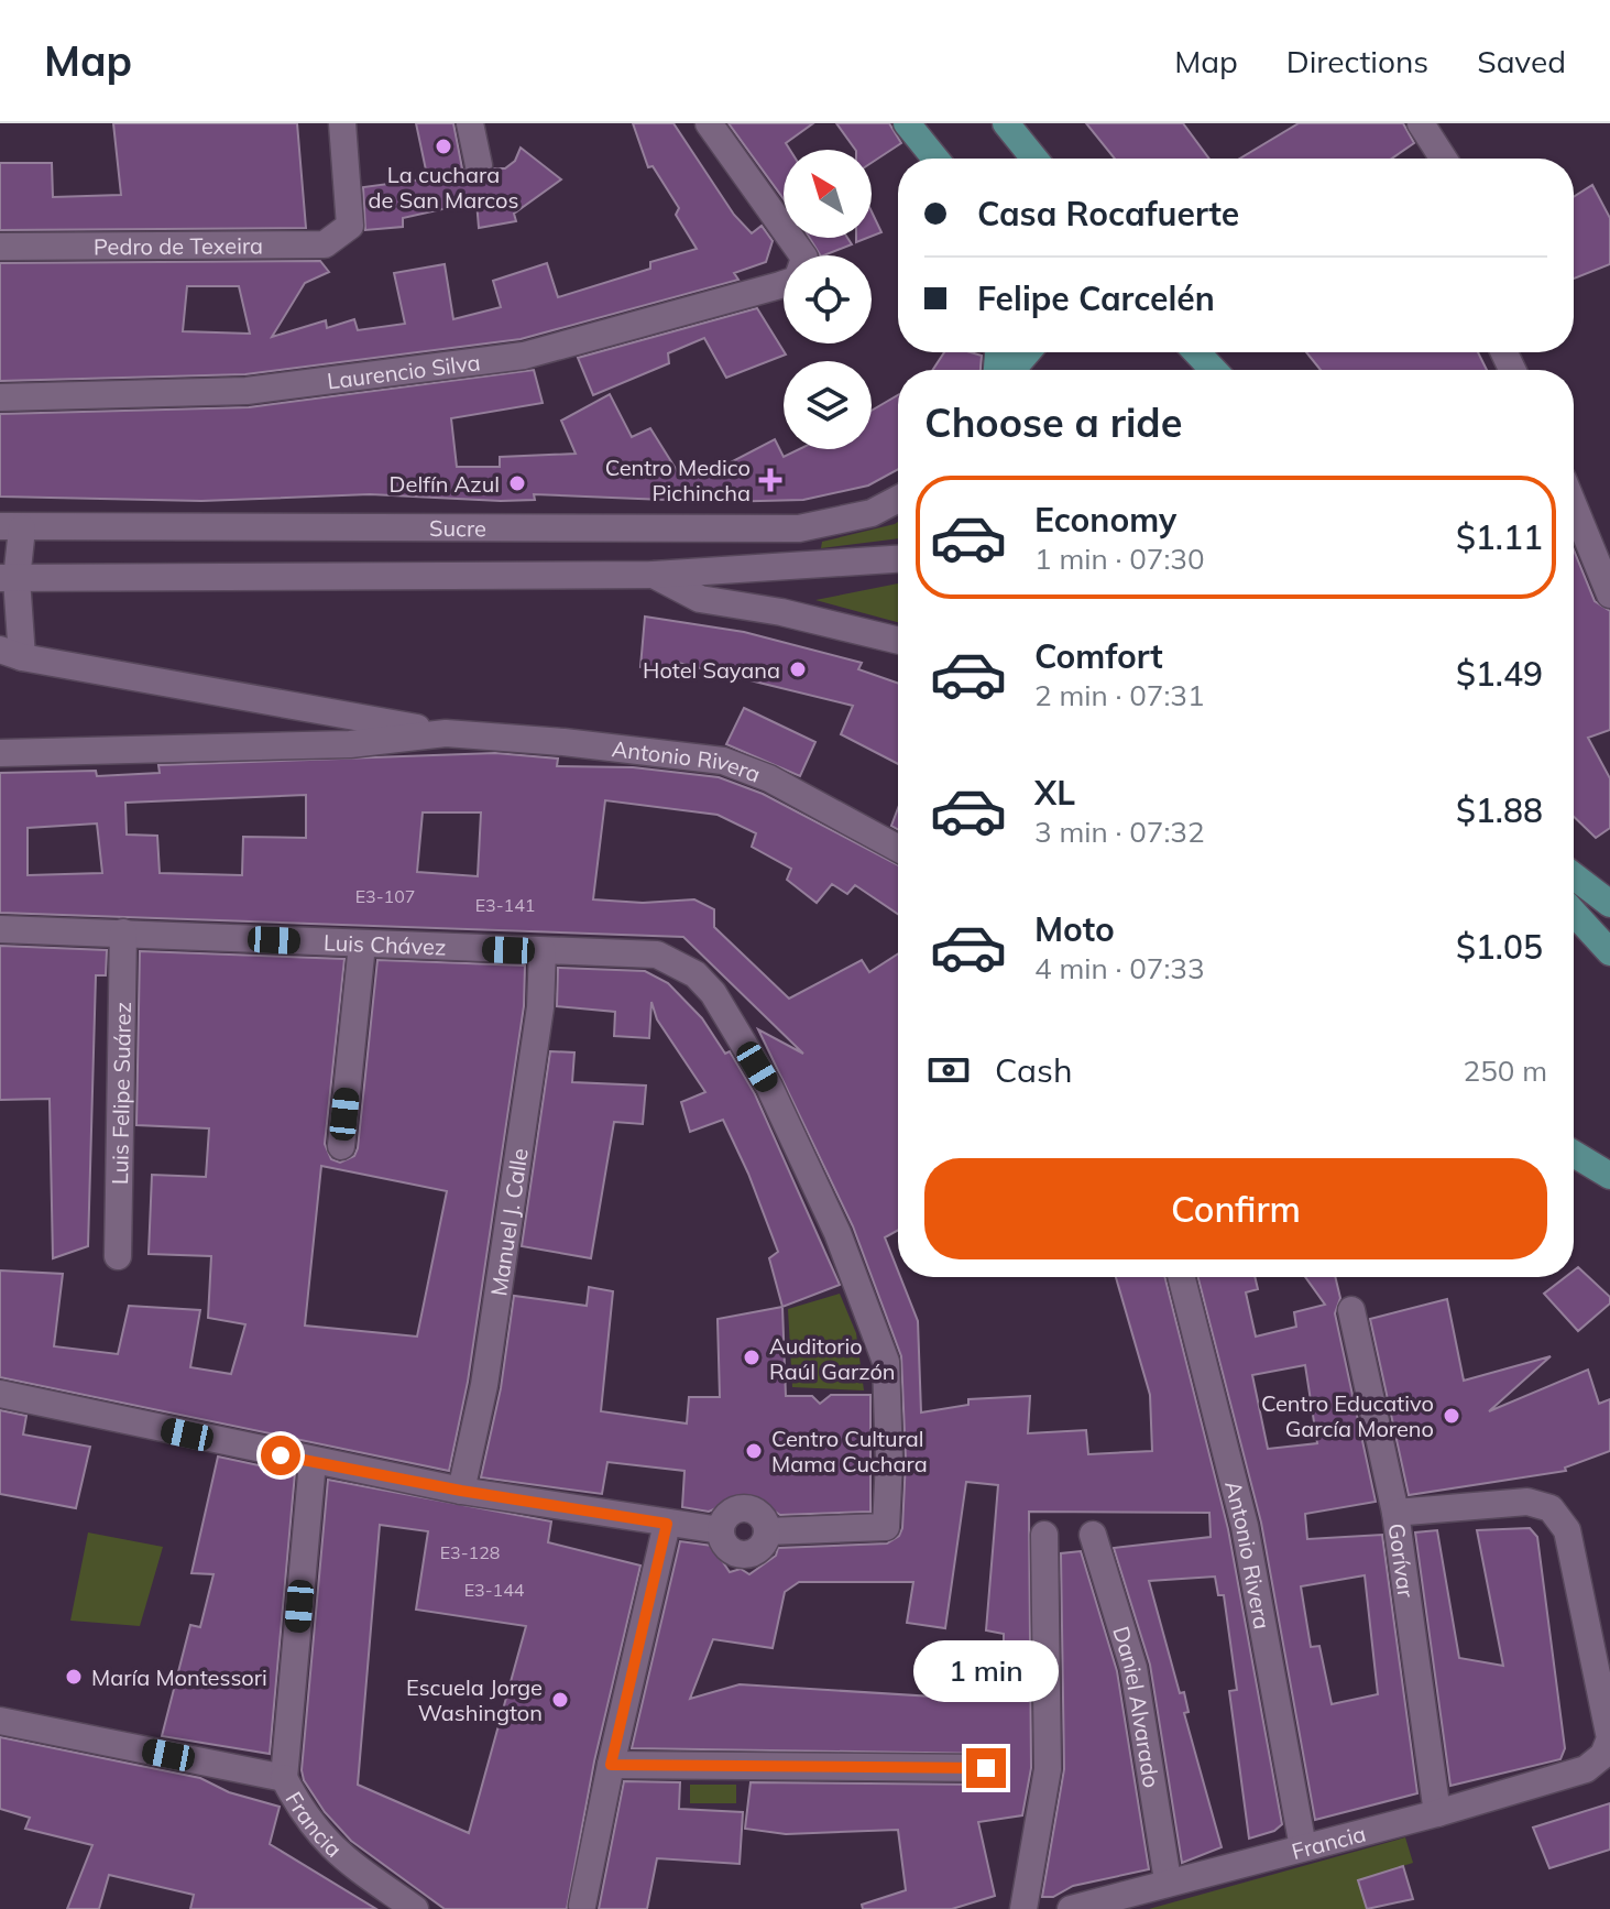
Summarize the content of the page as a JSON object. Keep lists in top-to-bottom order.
{
  "streets": {
    "street": [
      "Pedro de Texeira",
      "Laurencio Silva",
      "Sucre",
      "Antonio Rivera",
      "Luis Chávez",
      "Luis Felipe Suárez",
      "Manuel J. Calle",
      "Gorívar",
      "Daniel Alvarado",
      "Francia"
    ]
  },
  "crossings": [
    ["Antonio Rivera", "Francia"],
    ["Luis Chávez", "Luis Felipe Suárez"],
    ["Luis Chávez", "Manuel J. Calle"],
    ["Gorívar", "Francia"],
    ["Daniel Alvarado", "Francia"]
  ],
  "places": {
    "other": [
      "La cuchara de San Marcos",
      "Delfín Azul",
      "Hotel Sayana",
      "Auditorio Raúl Garzón",
      "Centro Educativo García Moreno",
      "Centro Cultural Mama Cuchara",
      "María Montessori",
      "Escuela Jorge Washington"
    ],
    "health": ["Centro Medico Pichincha"]
  },
  "house_numbers": [
    "E3-107",
    "E3-141",
    "E3-128",
    "E3-144"
  ],
  "north": "top left",
  "page": {
    "header": "Map",
    "nav": ["Map", "Directions", "Saved"],
    "banner": ["Casa Rocafuerte", "Felipe Carcelén"],
    "heading": "Choose a ride",
    "list": [
      {
        "name": "Economy",
        "note": "1 min · 07:30",
        "value": "$1.11"
      },
      {
        "name": "Comfort",
        "note": "2 min · 07:31",
        "value": "$1.49"
      },
      {
        "name": "XL",
        "note": "3 min · 07:32",
        "value": "$1.88"
      },
      {
        "name": "Moto",
        "note": "4 min · 07:33",
        "value": "$1.05"
      }
    ],
    "pay": ["Cash", "250 m"],
    "buttons": "Confirm",
    "bubble": "1 min"
  }
}
